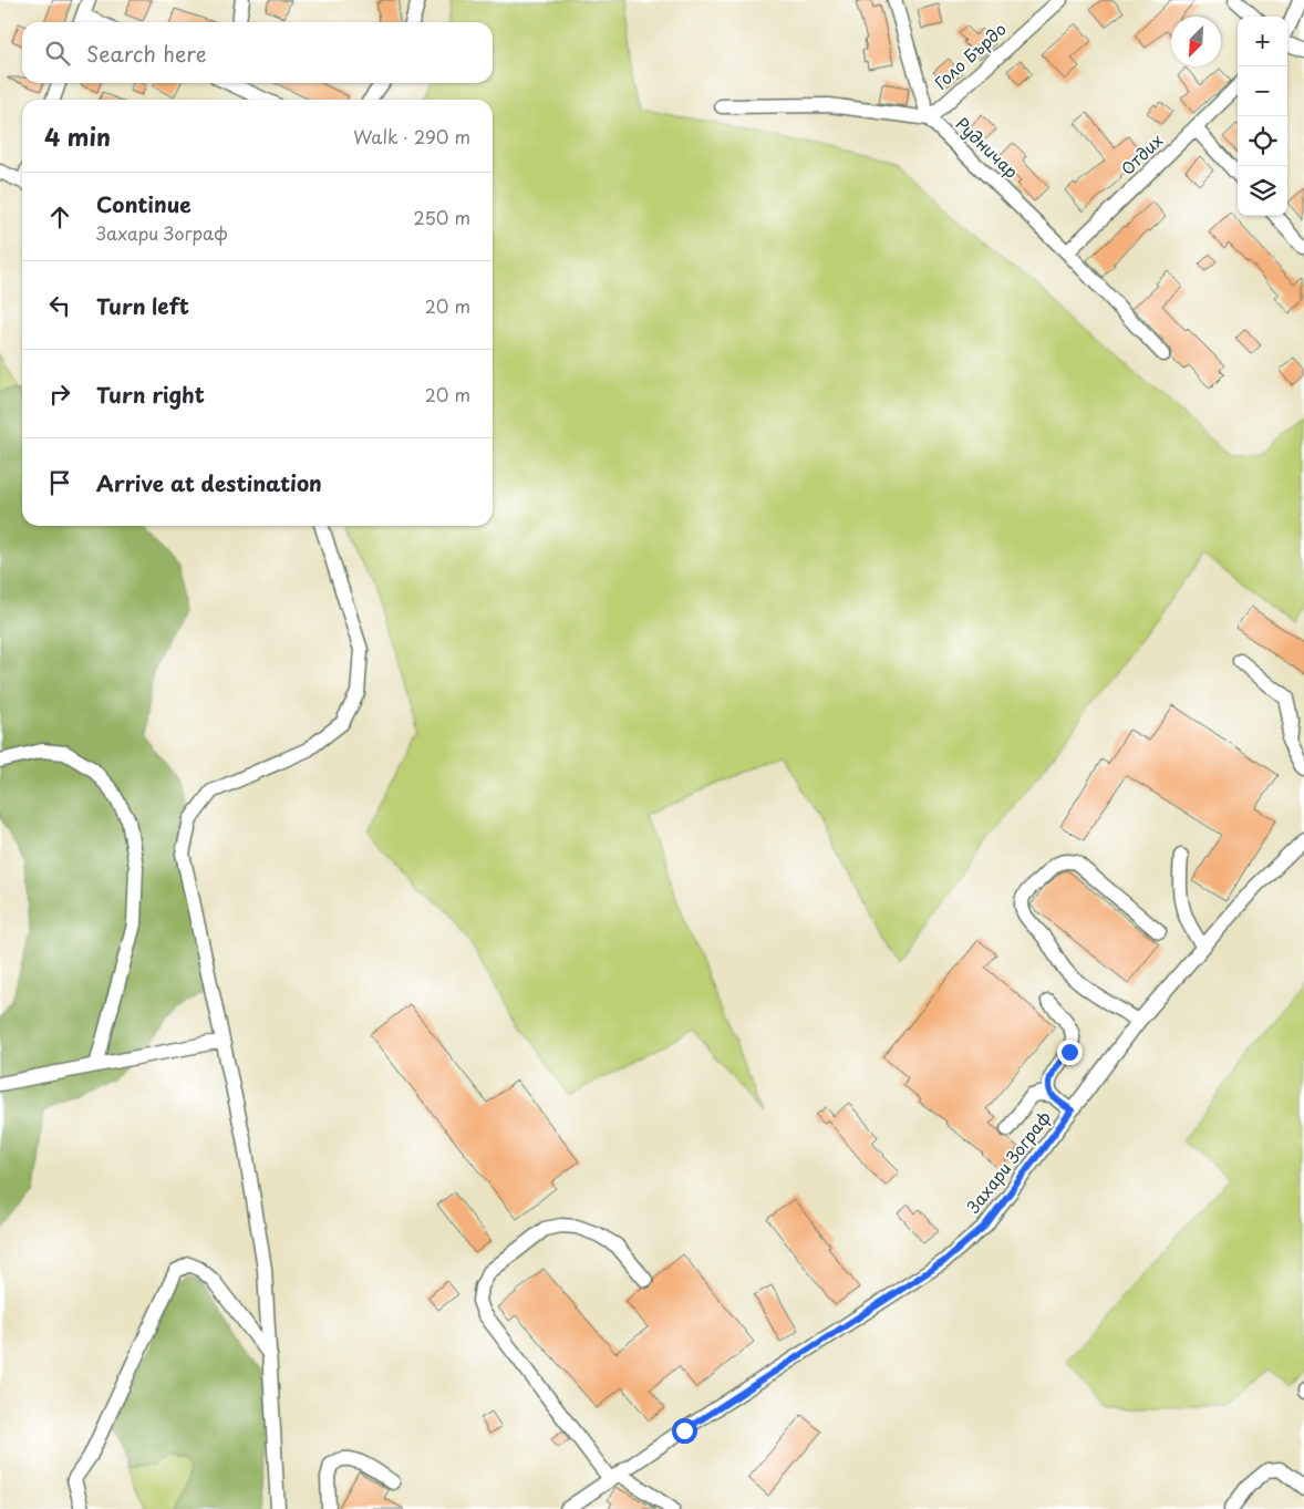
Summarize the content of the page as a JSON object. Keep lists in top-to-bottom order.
{
  "streets": {
    "street": [
      "Голо Бърдо",
      "Рудничар",
      "Отдих",
      "Захари Зограф"
    ]
  },
  "crossings": [
    ["Голо Бърдо", "Рудничар"],
    ["Рудничар", "Отдих"]
  ],
  "north": "bottom left",
  "page": {
    "map_buttons": ["+", "−"],
    "search": "Search here",
    "heading": ["4 min", "Walk · 290 m"],
    "list": [
      ["Continue", "Захари Зограф", "250 m"],
      ["Turn left", "20 m"],
      ["Turn right", "20 m"],
      "Arrive at destination"
    ]
  }
}
